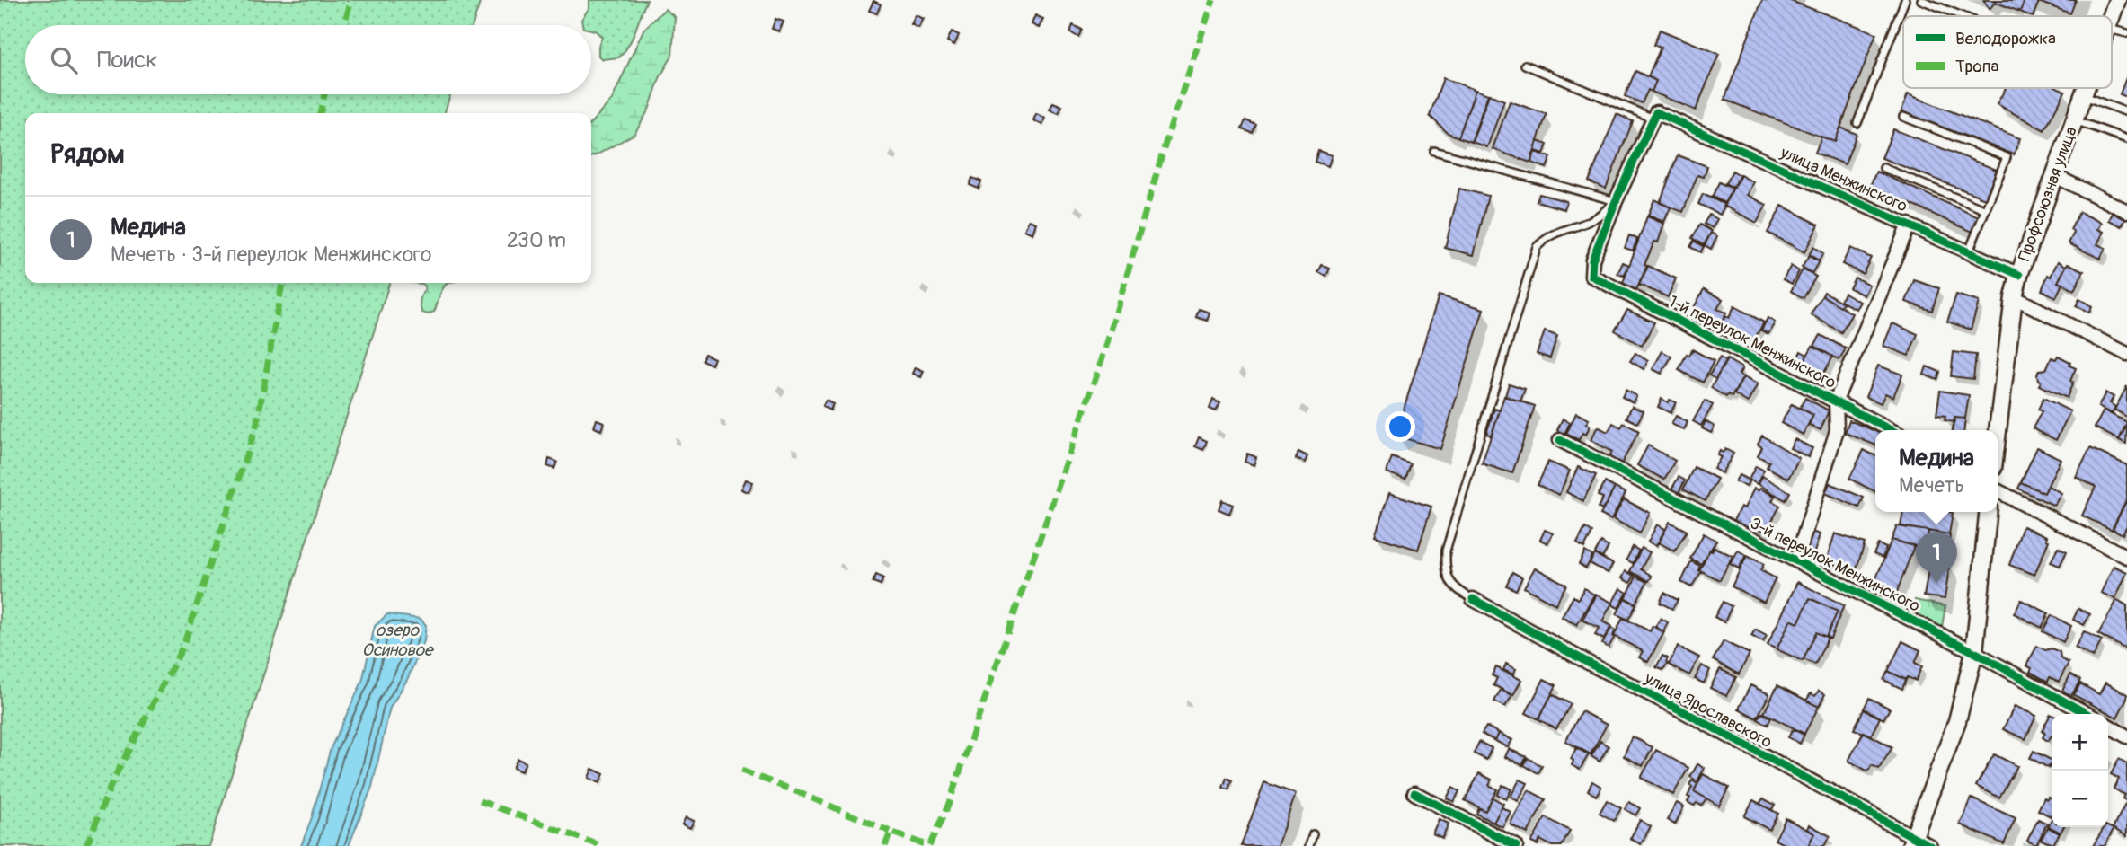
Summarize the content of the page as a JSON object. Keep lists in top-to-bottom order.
{
  "streets": {
    "street": [
      "улица Менжинского",
      "Профсоюзная улица",
      "1-й переулок Менжинского",
      "3-й переулок Менжинского",
      "улица Ярославского"
    ]
  },
  "crossings": [
    ["улица Менжинского", "Профсоюзная улица"]
  ],
  "water": ["озеро Осиновое"],
  "legend": ["Велодорожка", "Тропа"],
  "page": {
    "search": "Поиск",
    "heading": "Рядом",
    "list": [
      {
        "mark": "1",
        "name": "Медина",
        "note": "Мечеть · 3-й переулок Менжинского",
        "value": "230 m"
      }
    ],
    "popup": ["Медина", "Мечеть"],
    "pins": "1",
    "map_buttons": ["+", "−"]
  }
}
